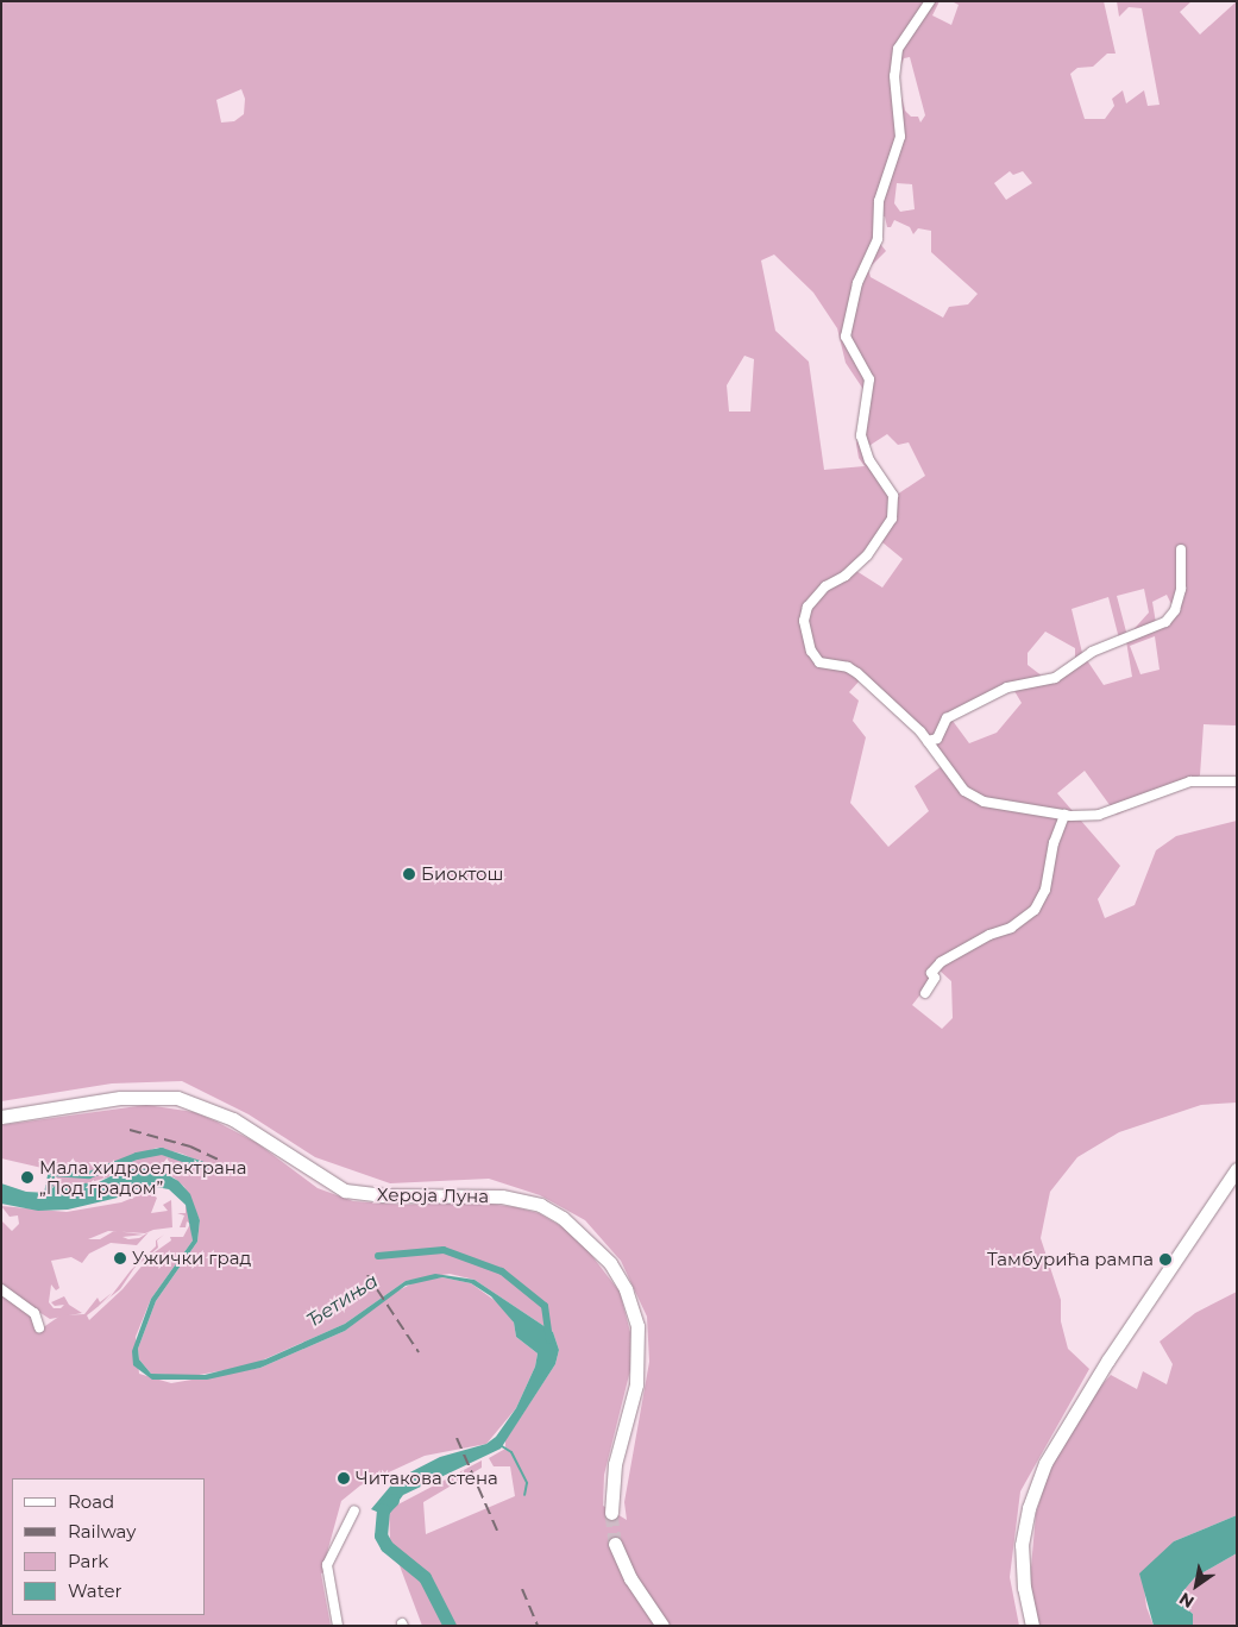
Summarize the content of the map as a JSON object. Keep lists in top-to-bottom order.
{
  "streets": {
    "main road": ["Хероја Луна"]
  },
  "water": ["Ђетиња"],
  "places": [
    "Биоктош",
    "Мала хидроелектрана „Под градом”",
    "Ужички град",
    "Тамбурића рампа",
    "Читакова стена"
  ],
  "legend": [
    "Road",
    "Railway",
    "Park",
    "Water"
  ],
  "north": "bottom left"
}
